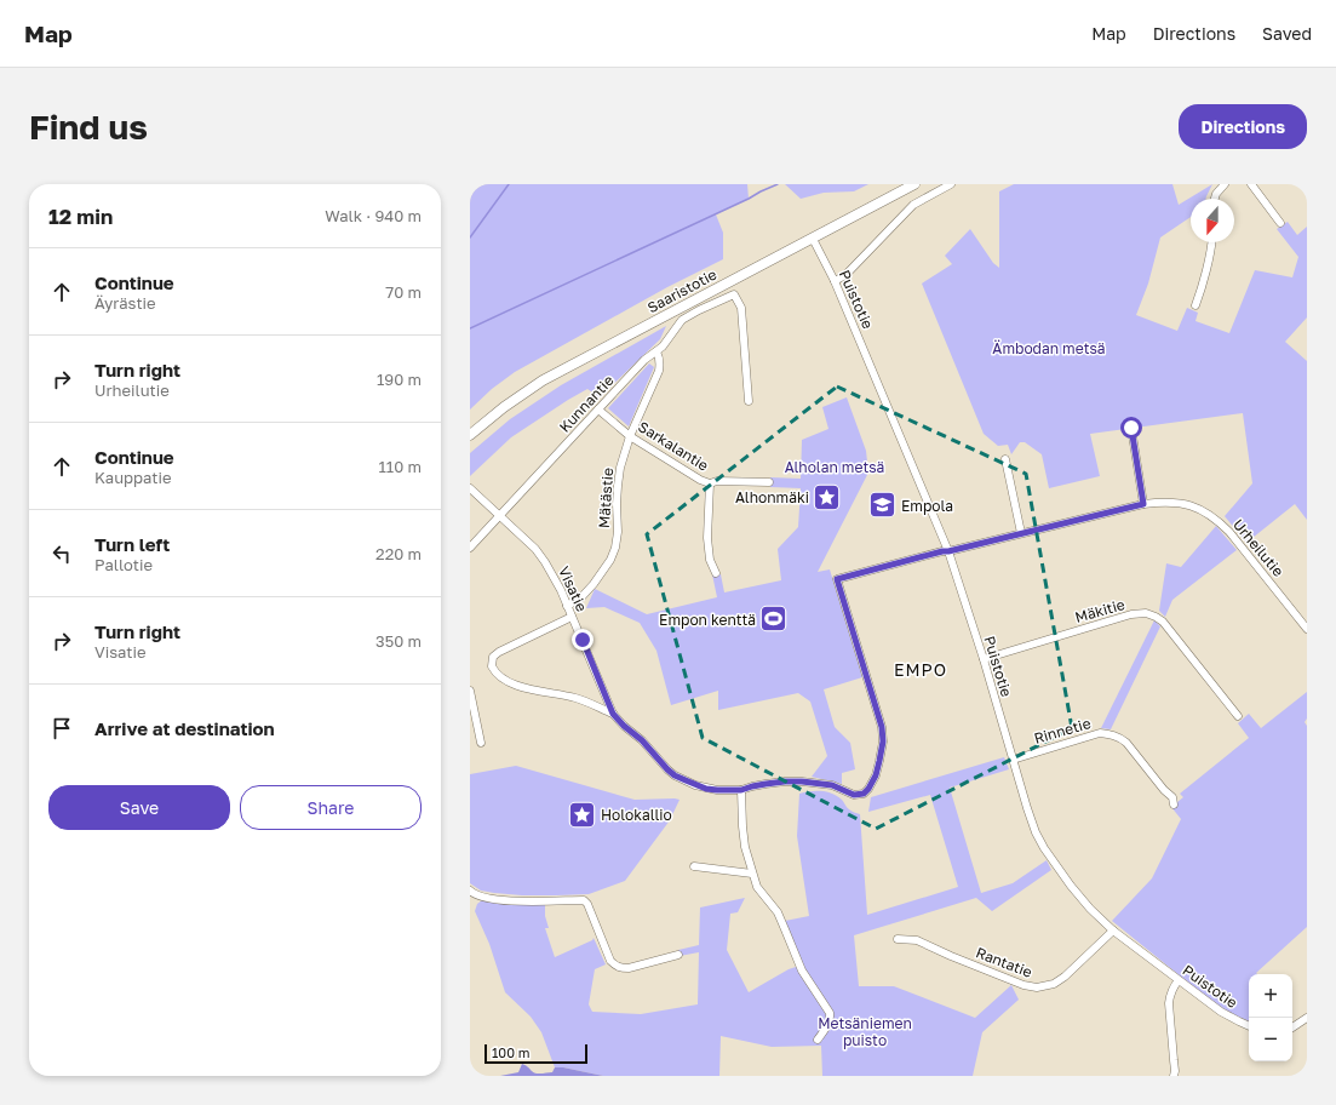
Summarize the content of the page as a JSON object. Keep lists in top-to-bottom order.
{
  "streets": {
    "main road": ["Saaristotie"],
    "street": [
      "Puistotie",
      "Kunnantie",
      "Sarkalantie",
      "Mätästie",
      "Urheilutie",
      "Visatie",
      "Mäkitie",
      "Rinnetie",
      "Rantatie"
    ]
  },
  "crossings": [
    ["Saaristotie", "Puistotie"],
    ["Puistotie", "Urheilutie"],
    ["Puistotie", "Mäkitie"],
    ["Puistotie", "Rinnetie"],
    ["Puistotie", "Rantatie"],
    ["Kunnantie", "Sarkalantie"],
    ["Kunnantie", "Mätästie"],
    ["Kunnantie", "Visatie"],
    ["Sarkalantie", "Mätästie"],
    ["Mätästie", "Visatie"],
    ["Urheilutie", "Visatie"]
  ],
  "districts": ["EMPO"],
  "parks": ["Ämbodan metsä", "Alholan metsä", "Metsäniemen puisto"],
  "places": {
    "place": ["Alhonmäki", "Holokallio"],
    "school or university": ["Empola"],
    "sports": ["Empon kenttä"]
  },
  "scale_bar": "100 m",
  "north": "bottom",
  "page": {
    "header": "Map",
    "nav": ["Map", "Directions", "Saved"],
    "buttons": [
      "Directions",
      ["Save", "Share"]
    ],
    "title": "Find us",
    "heading": ["12 min", "Walk · 940 m"],
    "list": [
      ["Continue", "Äyrästie", "70 m"],
      ["Turn right", "Urheilutie", "190 m"],
      ["Continue", "Kauppatie", "110 m"],
      ["Turn left", "Pallotie", "220 m"],
      ["Turn right", "Visatie", "350 m"],
      "Arrive at destination"
    ],
    "map_buttons": ["+", "−"],
    "scale": "100 m"
  }
}
